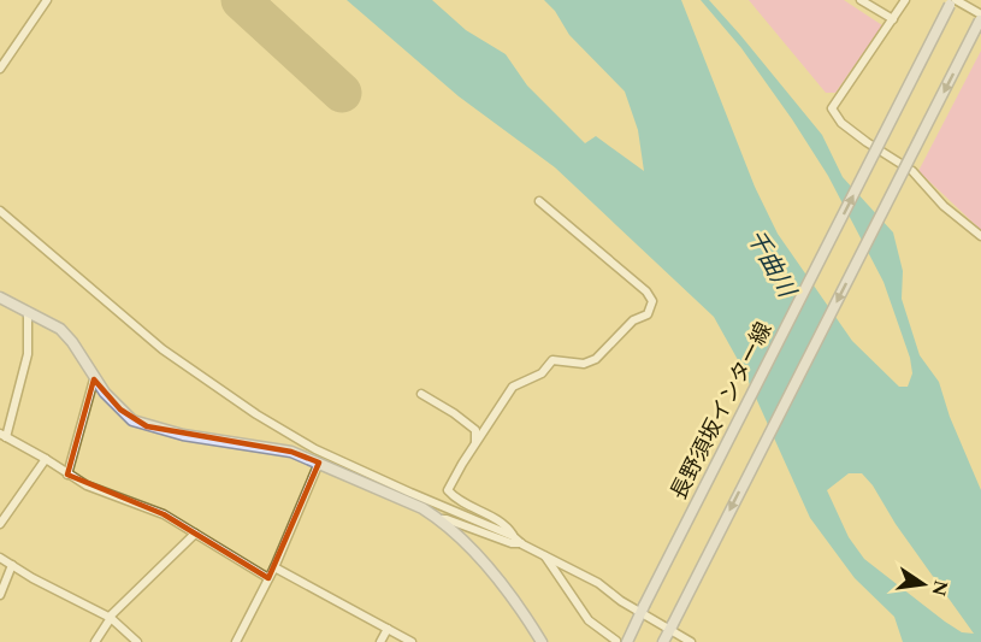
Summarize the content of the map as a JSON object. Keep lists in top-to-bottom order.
{
  "streets": {
    "main road": ["長野須坂インター線"]
  },
  "water": ["千曲川"],
  "north": "right"
}
